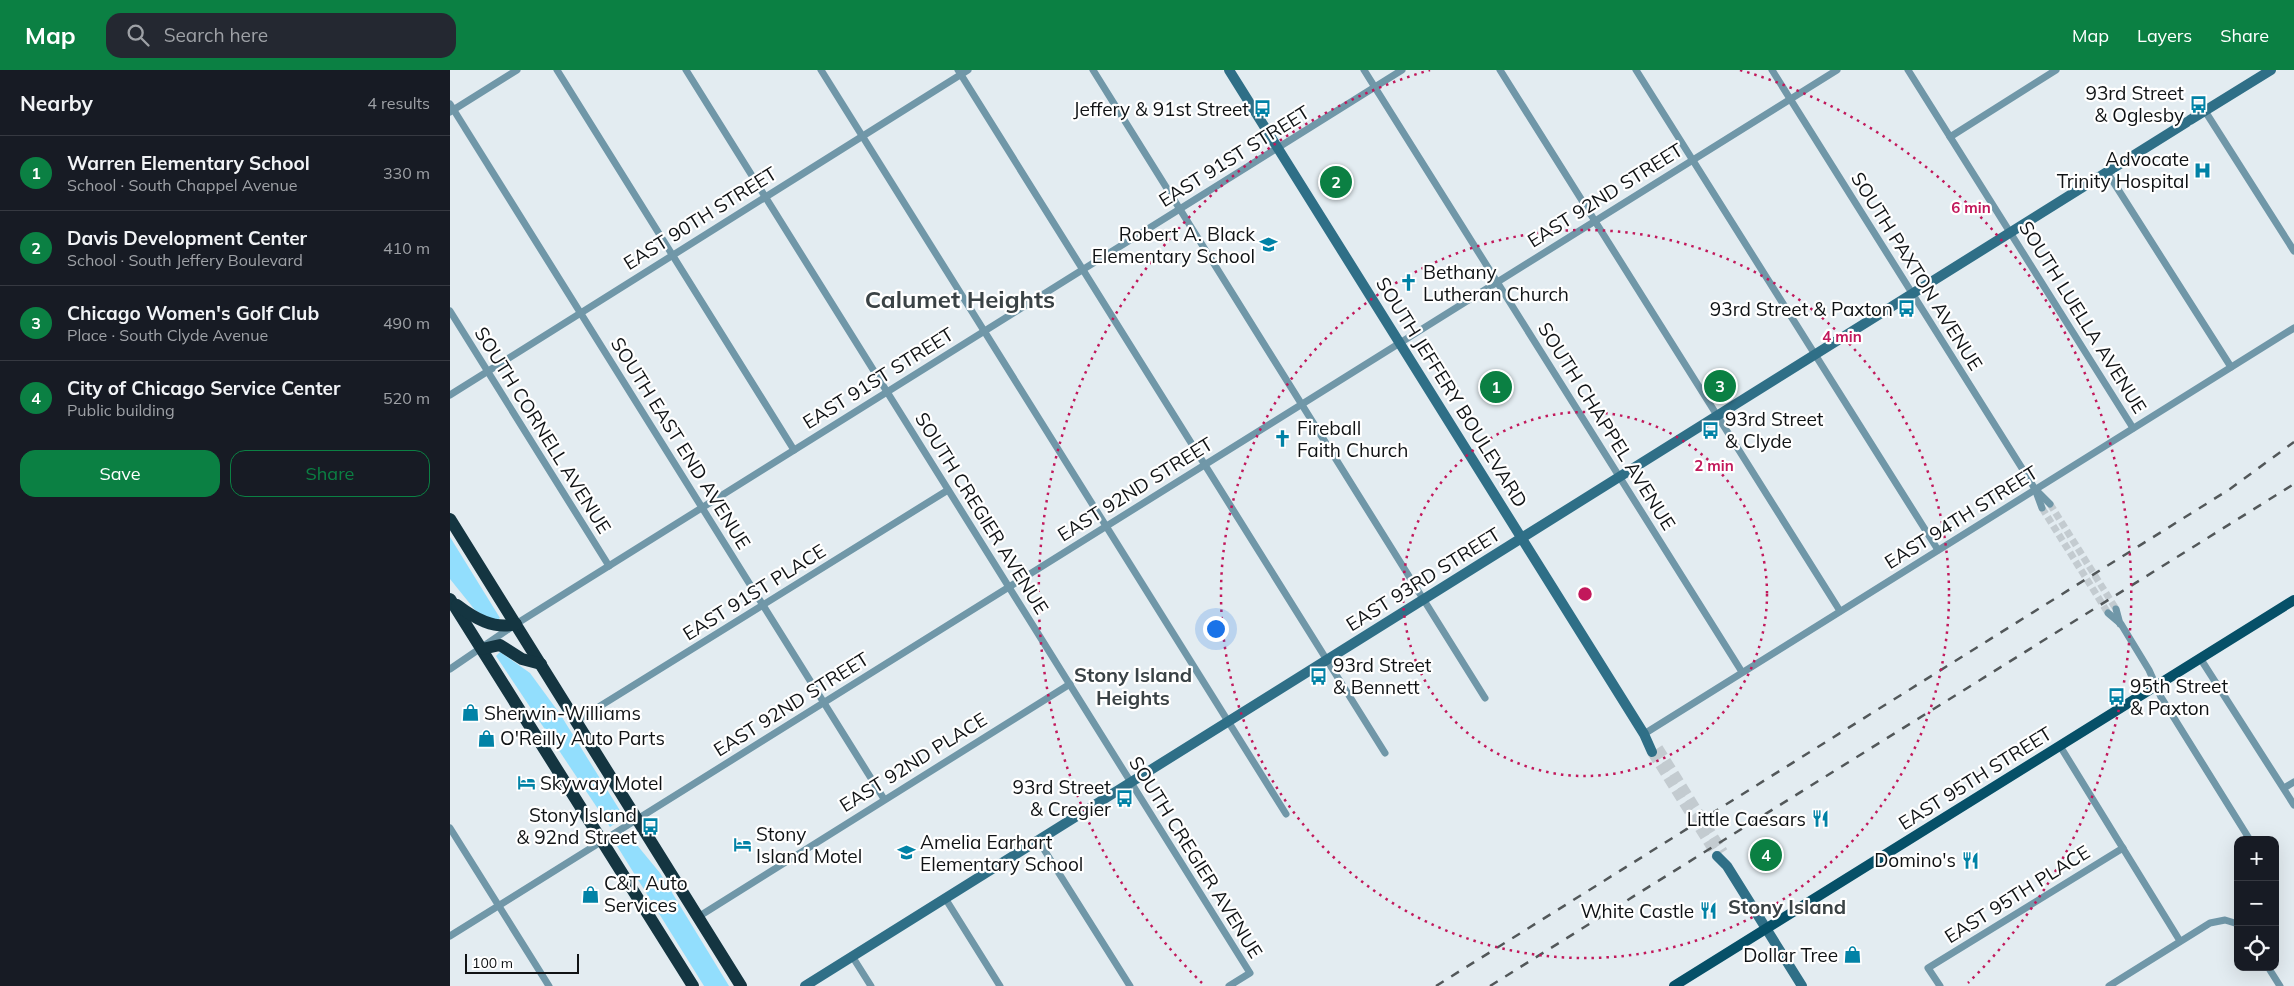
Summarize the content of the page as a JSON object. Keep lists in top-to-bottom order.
{
  "streets": {
    "main road": ["EAST 95TH STREET"],
    "street": [
      "EAST 91ST STREET",
      "EAST 92ND STREET",
      "EAST 90TH STREET",
      "SOUTH PAXTON AVENUE",
      "SOUTH LUELLA AVENUE",
      "SOUTH JEFFERY BOULEVARD",
      "SOUTH CHAPPEL AVENUE",
      "SOUTH CORNELL AVENUE",
      "SOUTH EAST END AVENUE",
      "SOUTH CREGIER AVENUE",
      "EAST 94TH STREET",
      "EAST 93RD STREET",
      "EAST 91ST PLACE",
      "EAST 92ND PLACE",
      "EAST 95TH PLACE"
    ]
  },
  "crossings": [
    ["EAST 91ST STREET", "SOUTH JEFFERY BOULEVARD"],
    ["EAST 91ST STREET", "SOUTH CHAPPEL AVENUE"],
    ["EAST 91ST STREET", "SOUTH CORNELL AVENUE"],
    ["EAST 91ST STREET", "SOUTH EAST END AVENUE"],
    ["EAST 91ST STREET", "SOUTH CREGIER AVENUE"],
    ["EAST 92ND STREET", "SOUTH PAXTON AVENUE"],
    ["EAST 92ND STREET", "SOUTH JEFFERY BOULEVARD"],
    ["EAST 92ND STREET", "SOUTH CHAPPEL AVENUE"],
    ["EAST 92ND STREET", "SOUTH EAST END AVENUE"],
    ["EAST 92ND STREET", "SOUTH CREGIER AVENUE"],
    ["EAST 90TH STREET", "SOUTH CORNELL AVENUE"],
    ["EAST 90TH STREET", "SOUTH EAST END AVENUE"],
    ["EAST 90TH STREET", "SOUTH CREGIER AVENUE"],
    ["SOUTH PAXTON AVENUE", "EAST 94TH STREET"],
    ["SOUTH PAXTON AVENUE", "EAST 93RD STREET"],
    ["SOUTH LUELLA AVENUE", "EAST 94TH STREET"],
    ["SOUTH LUELLA AVENUE", "EAST 93RD STREET"],
    ["SOUTH JEFFERY BOULEVARD", "EAST 94TH STREET"],
    ["SOUTH JEFFERY BOULEVARD", "EAST 93RD STREET"],
    ["SOUTH CHAPPEL AVENUE", "EAST 94TH STREET"],
    ["SOUTH CHAPPEL AVENUE", "EAST 93RD STREET"],
    ["SOUTH EAST END AVENUE", "EAST 91ST PLACE"],
    ["SOUTH EAST END AVENUE", "EAST 92ND PLACE"],
    ["SOUTH CREGIER AVENUE", "EAST 93RD STREET"],
    ["SOUTH CREGIER AVENUE", "EAST 91ST PLACE"],
    ["SOUTH CREGIER AVENUE", "EAST 92ND PLACE"]
  ],
  "districts": ["Calumet Heights", "Stony Island Heights", "Stony Island"],
  "places": {
    "bus stop": [
      "93rd Street & Oglesby",
      "Jeffery & 91st Street",
      "93rd Street & Paxton",
      "93rd Street & Clyde",
      "93rd Street & Bennett",
      "95th Street & Paxton",
      "93rd Street & Cregier",
      "Stony Island & 92nd Street"
    ],
    "hospital": ["Advocate Trinity Hospital"],
    "school or university": ["Robert A. Black Elementary School", "Amelia Earhart Elementary School"],
    "church": ["Bethany Lutheran Church", "Fireball Faith Church"],
    "shop": [
      "Sherwin-Williams",
      "O'Reilly Auto Parts",
      "C&T Auto Services",
      "Dollar Tree"
    ],
    "hotel": ["Skyway Motel", "Stony Island Motel"],
    "restaurant": ["Little Caesars", "Domino's", "White Castle"]
  },
  "scale_bar": "100 m",
  "page": {
    "header": "Map",
    "search": "Search here",
    "nav": ["Map", "Layers", "Share"],
    "heading": ["Nearby", "4 results"],
    "list": [
      {
        "mark": "1",
        "name": "Warren Elementary School",
        "note": "School · South Chappel Avenue",
        "value": "330 m"
      },
      {
        "mark": "2",
        "name": "Davis Development Center",
        "note": "School · South Jeffery Boulevard",
        "value": "410 m"
      },
      {
        "mark": "3",
        "name": "Chicago Women's Golf Club",
        "note": "Place · South Clyde Avenue",
        "value": "490 m"
      },
      {
        "mark": "4",
        "name": "City of Chicago Service Center",
        "note": "Public building",
        "value": "520 m"
      }
    ],
    "pins": [
      "2",
      "3",
      "1",
      "4"
    ],
    "buttons": ["Save", "Share"],
    "map_buttons": ["+", "−"],
    "scale": "100 m"
  },
  "rings": ["6 min", "4 min", "2 min"]
}
